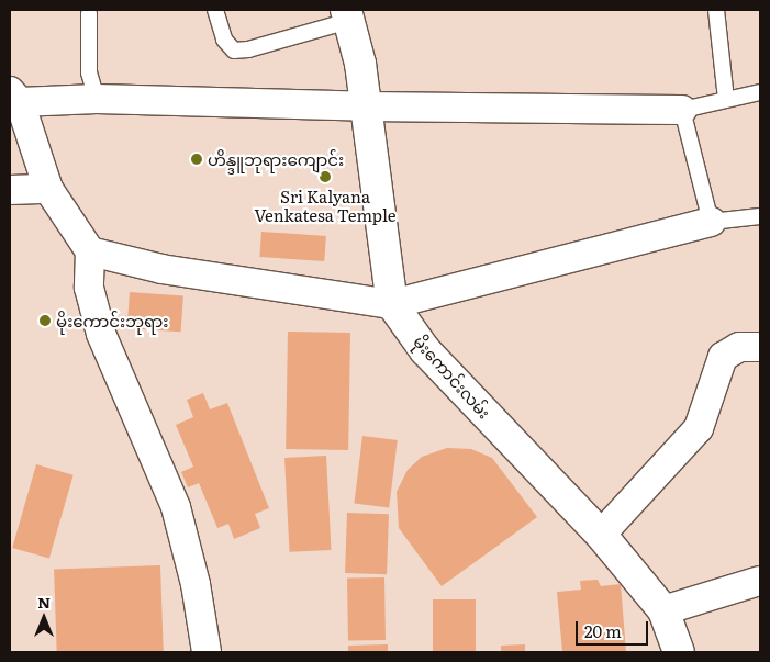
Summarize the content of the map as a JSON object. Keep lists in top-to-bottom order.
{
  "streets": {
    "main road": ["မိုးကောင်းလမ်း"]
  },
  "places": ["ဟိန္ဒူဘုရားကျောင်း", "Sri Kalyana Venkatesa Temple", "မိုးကောင်းဘုရား"],
  "scale_bar": "20 m",
  "north": "top"
}
